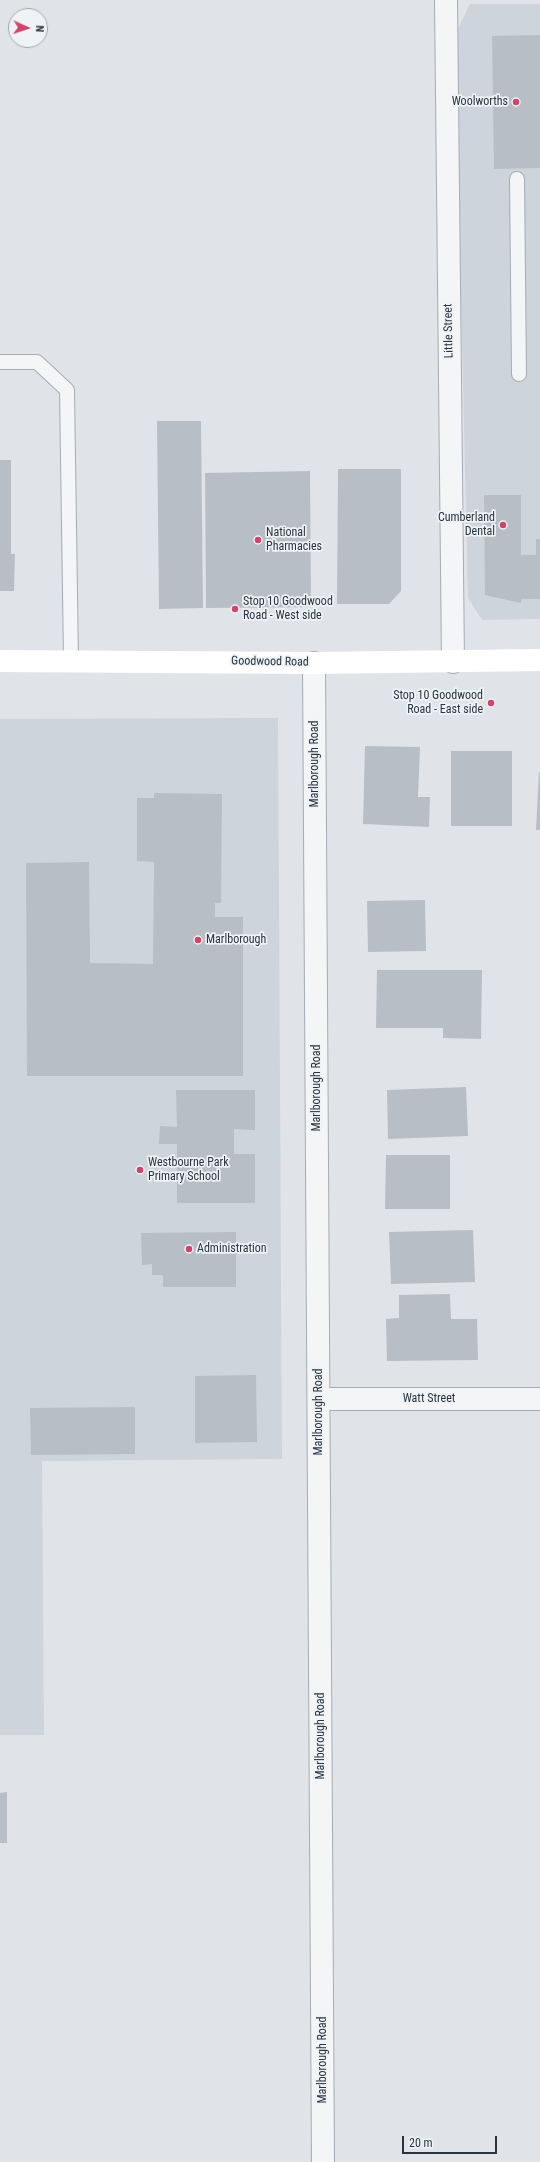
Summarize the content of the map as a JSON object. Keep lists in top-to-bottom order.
{
  "streets": {
    "main road": ["Goodwood Road"],
    "street": ["Little Street", "Marlborough Road", "Watt Street"]
  },
  "crossings": [
    ["Little Street", "Goodwood Road"],
    ["Goodwood Road", "Marlborough Road"],
    ["Marlborough Road", "Watt Street"]
  ],
  "places": [
    "Woolworths",
    "Cumberland Dental",
    "National Pharmacies",
    "Stop 10 Goodwood Road - West side",
    "Stop 10 Goodwood Road - East side",
    "Marlborough",
    "Westbourne Park Primary School",
    "Administration"
  ],
  "scale_bar": "20 m",
  "north": "right"
}
